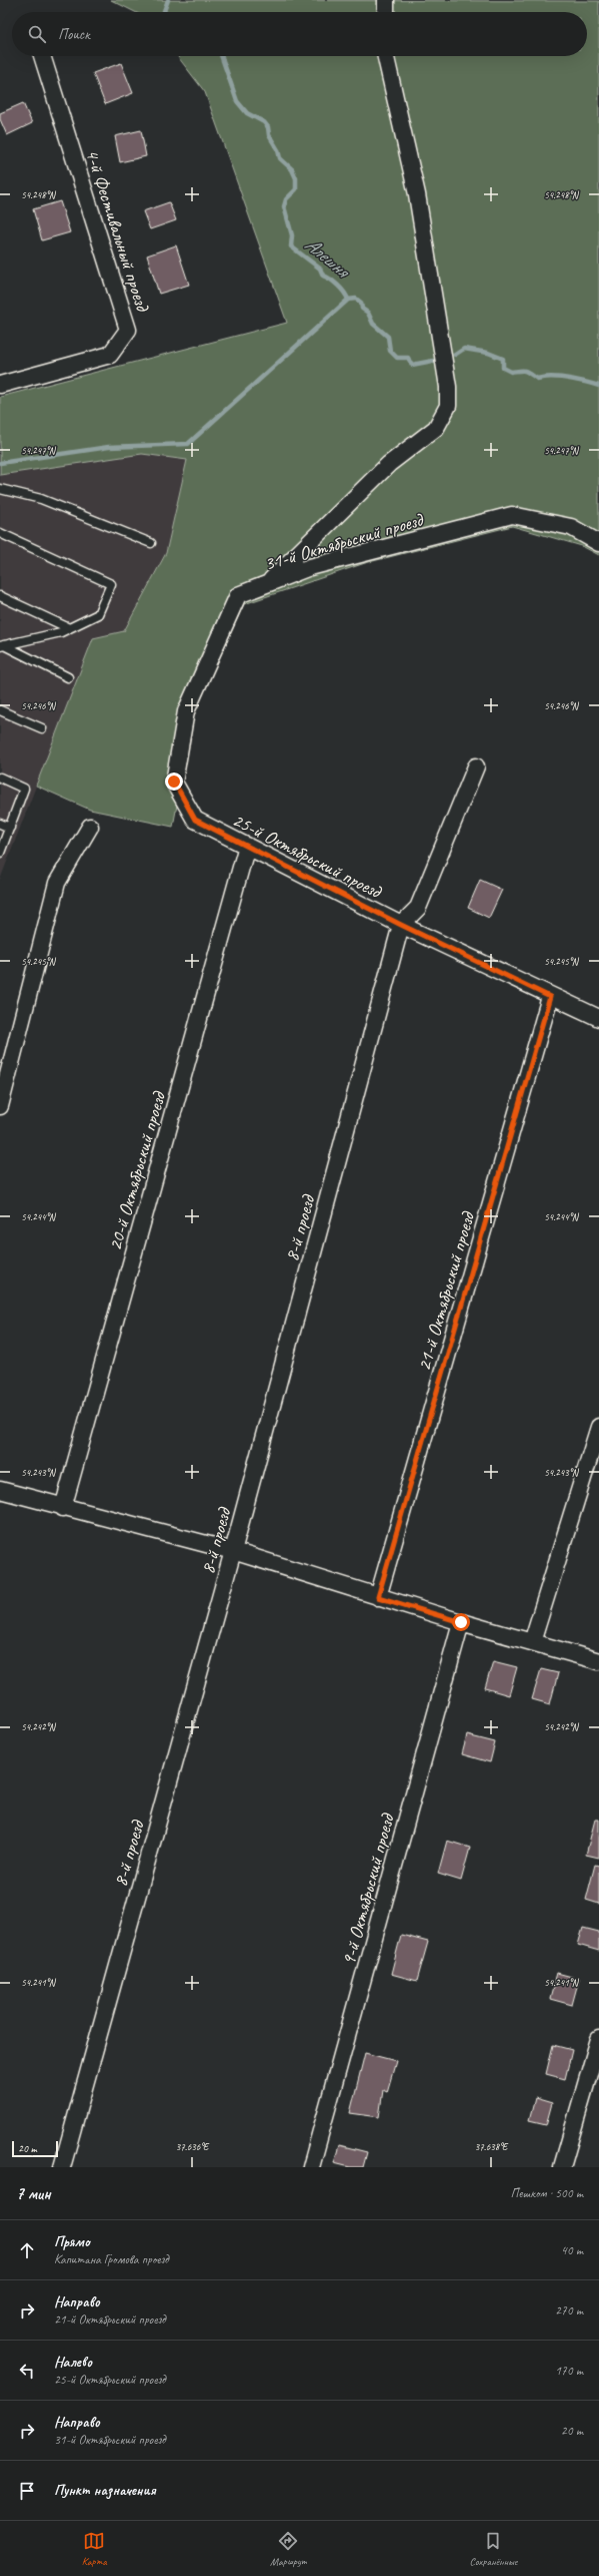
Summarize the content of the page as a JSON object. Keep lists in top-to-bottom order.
{
  "streets": {
    "street": [
      "4-й Фестивальный проезд",
      "31-й Октябрьский проезд",
      "25-й Октябрьский проезд",
      "20-й Октябрьский проезд",
      "8-й проезд",
      "21-й Октябрьский проезд",
      "9-й Октябрьский проезд"
    ]
  },
  "crossings": [
    ["31-й Октябрьский проезд", "25-й Октябрьский проезд"],
    ["25-й Октябрьский проезд", "20-й Октябрьский проезд"],
    ["25-й Октябрьский проезд", "8-й проезд"],
    ["25-й Октябрьский проезд", "21-й Октябрьский проезд"]
  ],
  "water": ["Алешня"],
  "scale_bar": "20 m",
  "page": {
    "search": "Поиск",
    "scale": "20 m",
    "heading": ["7 мин", "Пешком · 500 m"],
    "list": [
      ["Прямо", "Капитана Громова проезд", "40 m"],
      ["Направо", "21-й Октябрьский проезд", "270 m"],
      ["Налево", "25-й Октябрьский проезд", "170 m"],
      ["Направо", "31-й Октябрьский проезд", "20 m"],
      "Пункт назначения"
    ],
    "nav": ["Карта", "Маршрут", "Сохранённые"]
  },
  "coordinates": [
    "54.248°N",
    "54.247°N",
    "54.246°N",
    "54.245°N",
    "54.244°N",
    "54.243°N",
    "54.242°N",
    "54.241°N",
    "37.636°E",
    "37.638°E"
  ]
}
